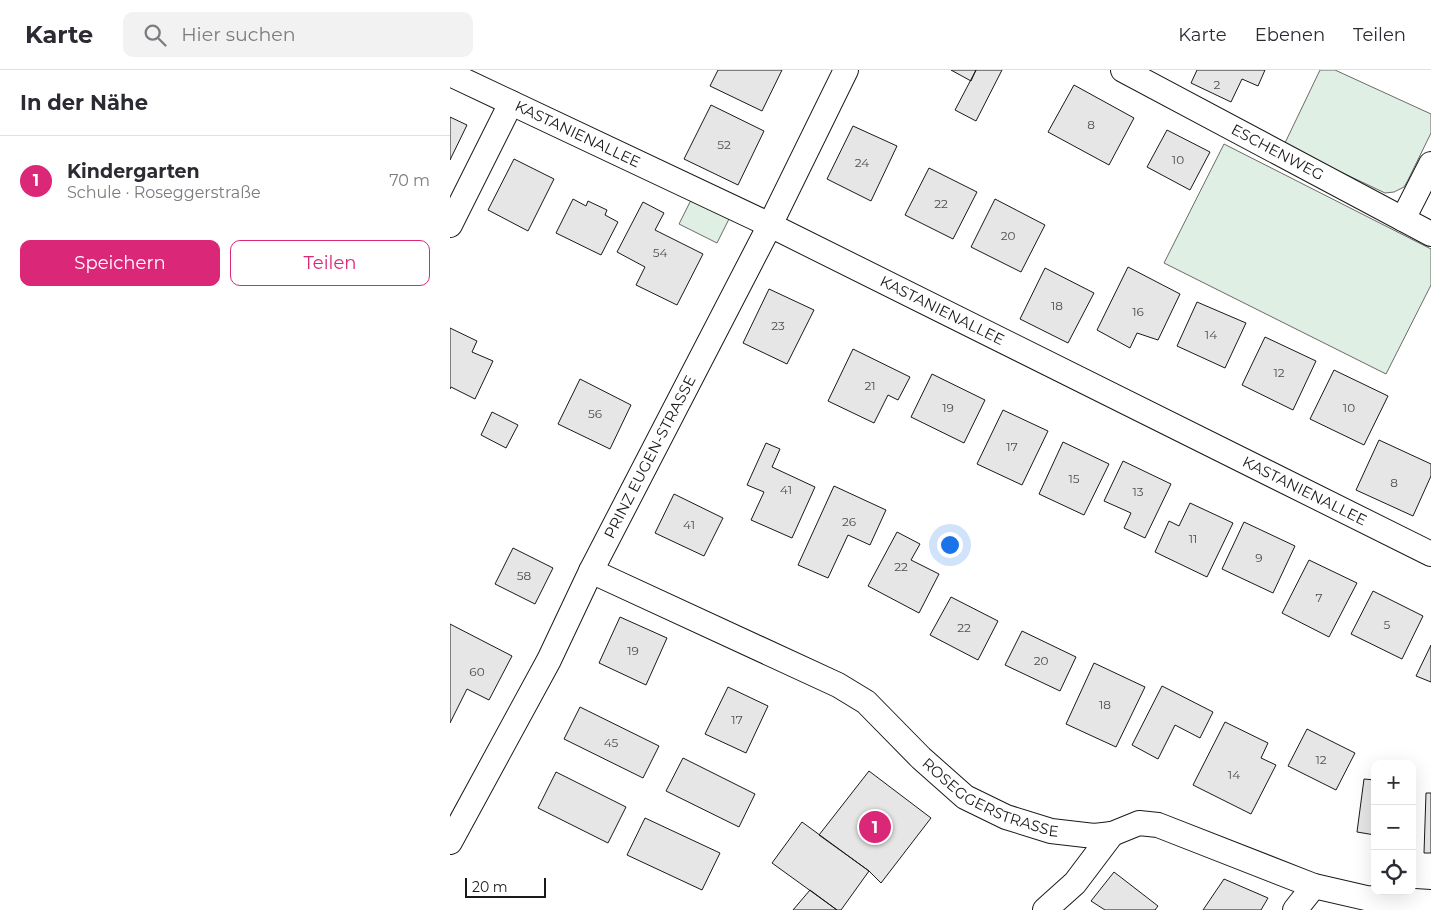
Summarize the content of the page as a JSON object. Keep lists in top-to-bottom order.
{
  "streets": {
    "street": [
      "KASTANIENALLEE",
      "ESCHENWEG",
      "PRINZ EUGEN-STRASSE",
      "ROSEGGERSTRASSE"
    ]
  },
  "crossings": [
    ["KASTANIENALLEE", "PRINZ EUGEN-STRASSE"],
    ["PRINZ EUGEN-STRASSE", "ROSEGGERSTRASSE"]
  ],
  "house_numbers": [
    "2",
    "8",
    "52",
    "10",
    "24",
    "22",
    "20",
    "54",
    "18",
    "16",
    "23",
    "14",
    "12",
    "21",
    "19",
    "10",
    "56",
    "17",
    "15",
    "8",
    "41",
    "13",
    "26",
    "41",
    "11",
    "9",
    "22",
    "58",
    "7",
    "5",
    "22",
    "19",
    "20",
    "60",
    "18",
    "17",
    "45",
    "12",
    "14"
  ],
  "scale_bar": "20 m",
  "page": {
    "header": "Karte",
    "search": "Hier suchen",
    "nav": ["Karte", "Ebenen", "Teilen"],
    "heading": "In der Nähe",
    "list": [
      {
        "mark": "1",
        "name": "Kindergarten",
        "note": "Schule · Roseggerstraße",
        "value": "70 m"
      }
    ],
    "buttons": ["Speichern", "Teilen"],
    "map_buttons": ["+", "−"],
    "pins": "1",
    "scale": "20 m"
  }
}
